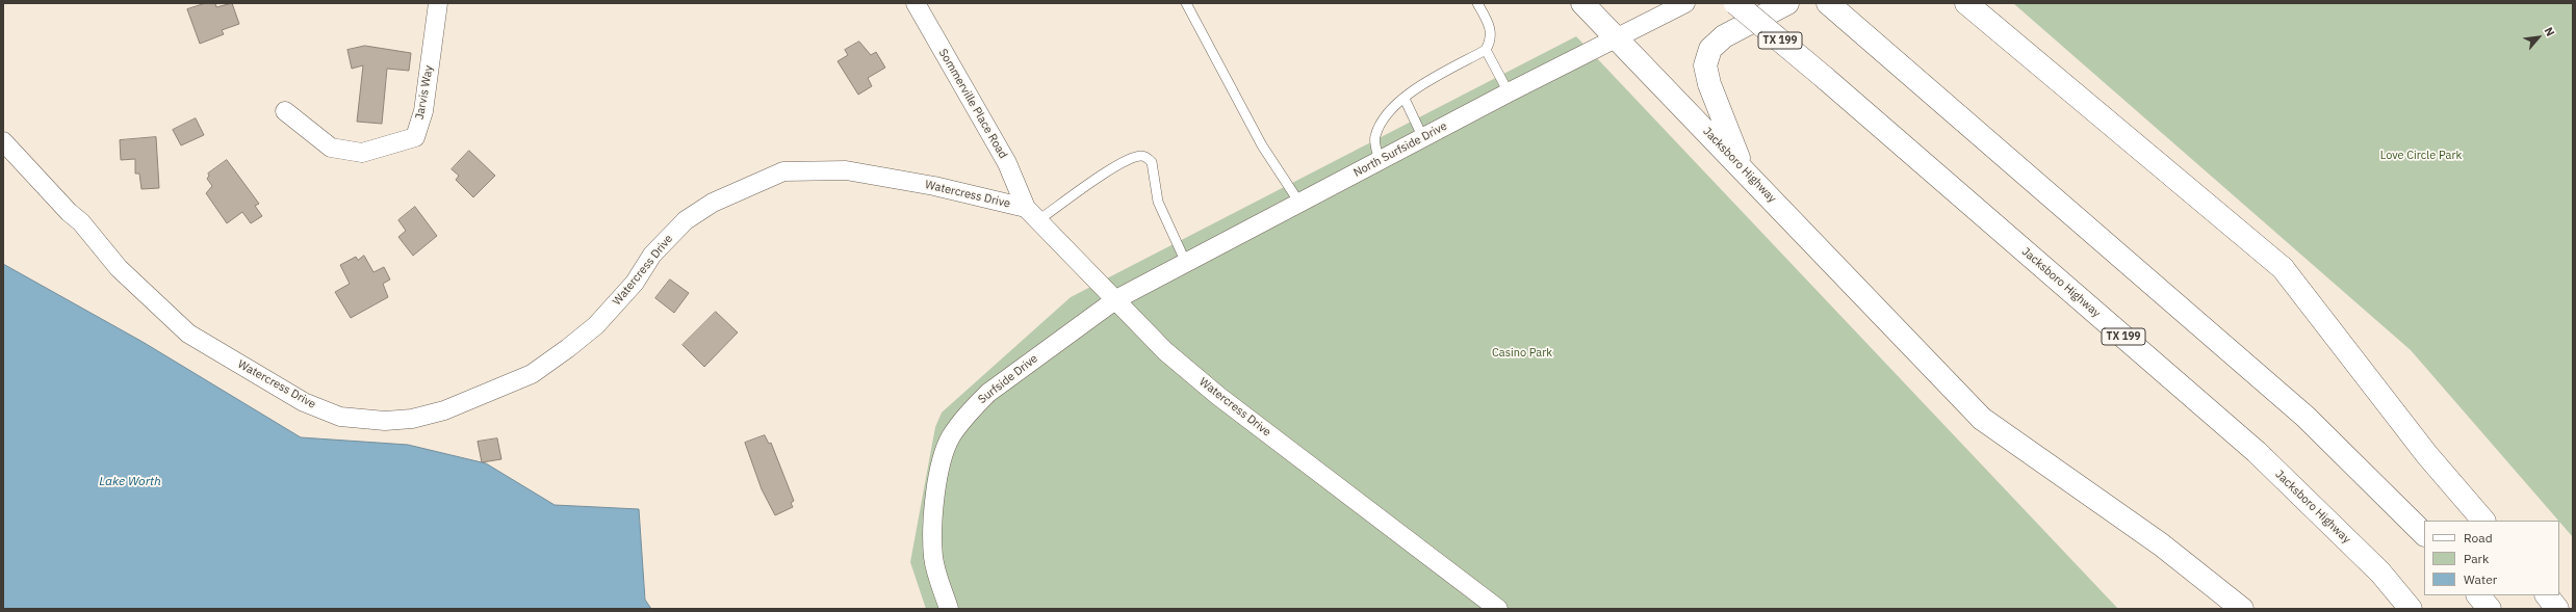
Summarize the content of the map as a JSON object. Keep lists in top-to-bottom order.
{
  "streets": {
    "main road": ["TX 199", "Jacksboro Highway"],
    "street": [
      "Jarvis Way",
      "Sommerville Place Road",
      "North Surfside Drive",
      "Watercress Drive",
      "Surfside Drive"
    ]
  },
  "crossings": [
    ["Sommerville Place Road", "Watercress Drive"],
    ["North Surfside Drive", "Jacksboro Highway"],
    ["North Surfside Drive", "Watercress Drive"],
    ["North Surfside Drive", "Surfside Drive"],
    ["Watercress Drive", "Surfside Drive"]
  ],
  "water": ["Lake Worth"],
  "parks": ["Love Circle Park", "Casino Park"],
  "legend": ["Road", "Park", "Water"],
  "north": "top right"
}
